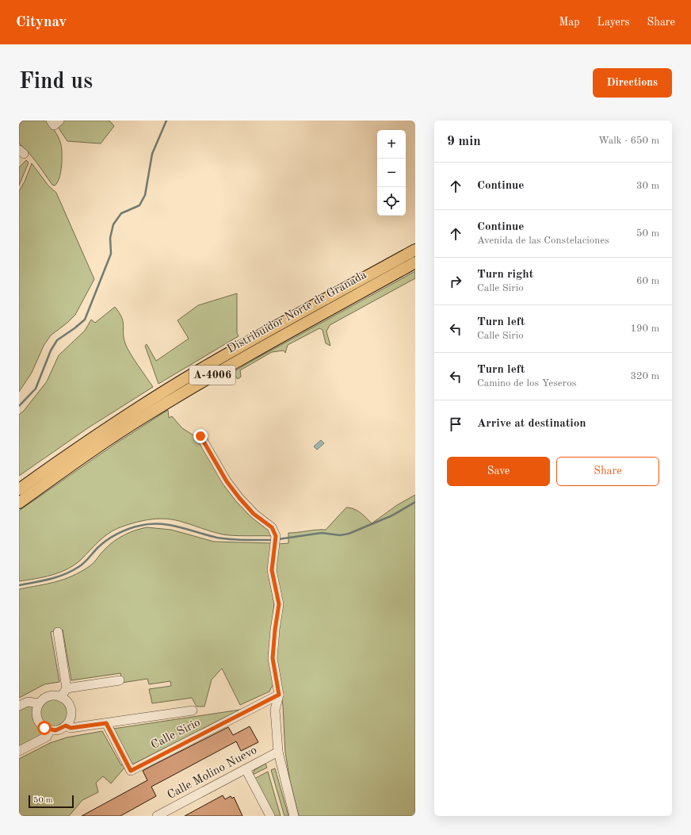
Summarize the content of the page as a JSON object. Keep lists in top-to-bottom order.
{
  "streets": {
    "main road": ["Distribuidor Norte de Granada", "A-4006"],
    "street": ["Calle Sirio", "Calle Molino Nuevo"]
  },
  "scale_bar": "50 m",
  "page": {
    "header": "Citynav",
    "nav": ["Map", "Layers", "Share"],
    "buttons": [
      "Directions",
      ["Save", "Share"]
    ],
    "title": "Find us",
    "heading": ["9 min", "Walk · 650 m"],
    "map_buttons": ["+", "−"],
    "list": [
      ["Continue", "30 m"],
      ["Continue", "Avenida de las Constelaciones", "50 m"],
      ["Turn right", "Calle Sirio", "60 m"],
      ["Turn left", "Calle Sirio", "190 m"],
      ["Turn left", "Camino de los Yeseros", "320 m"],
      "Arrive at destination"
    ],
    "scale": "50 m"
  }
}
